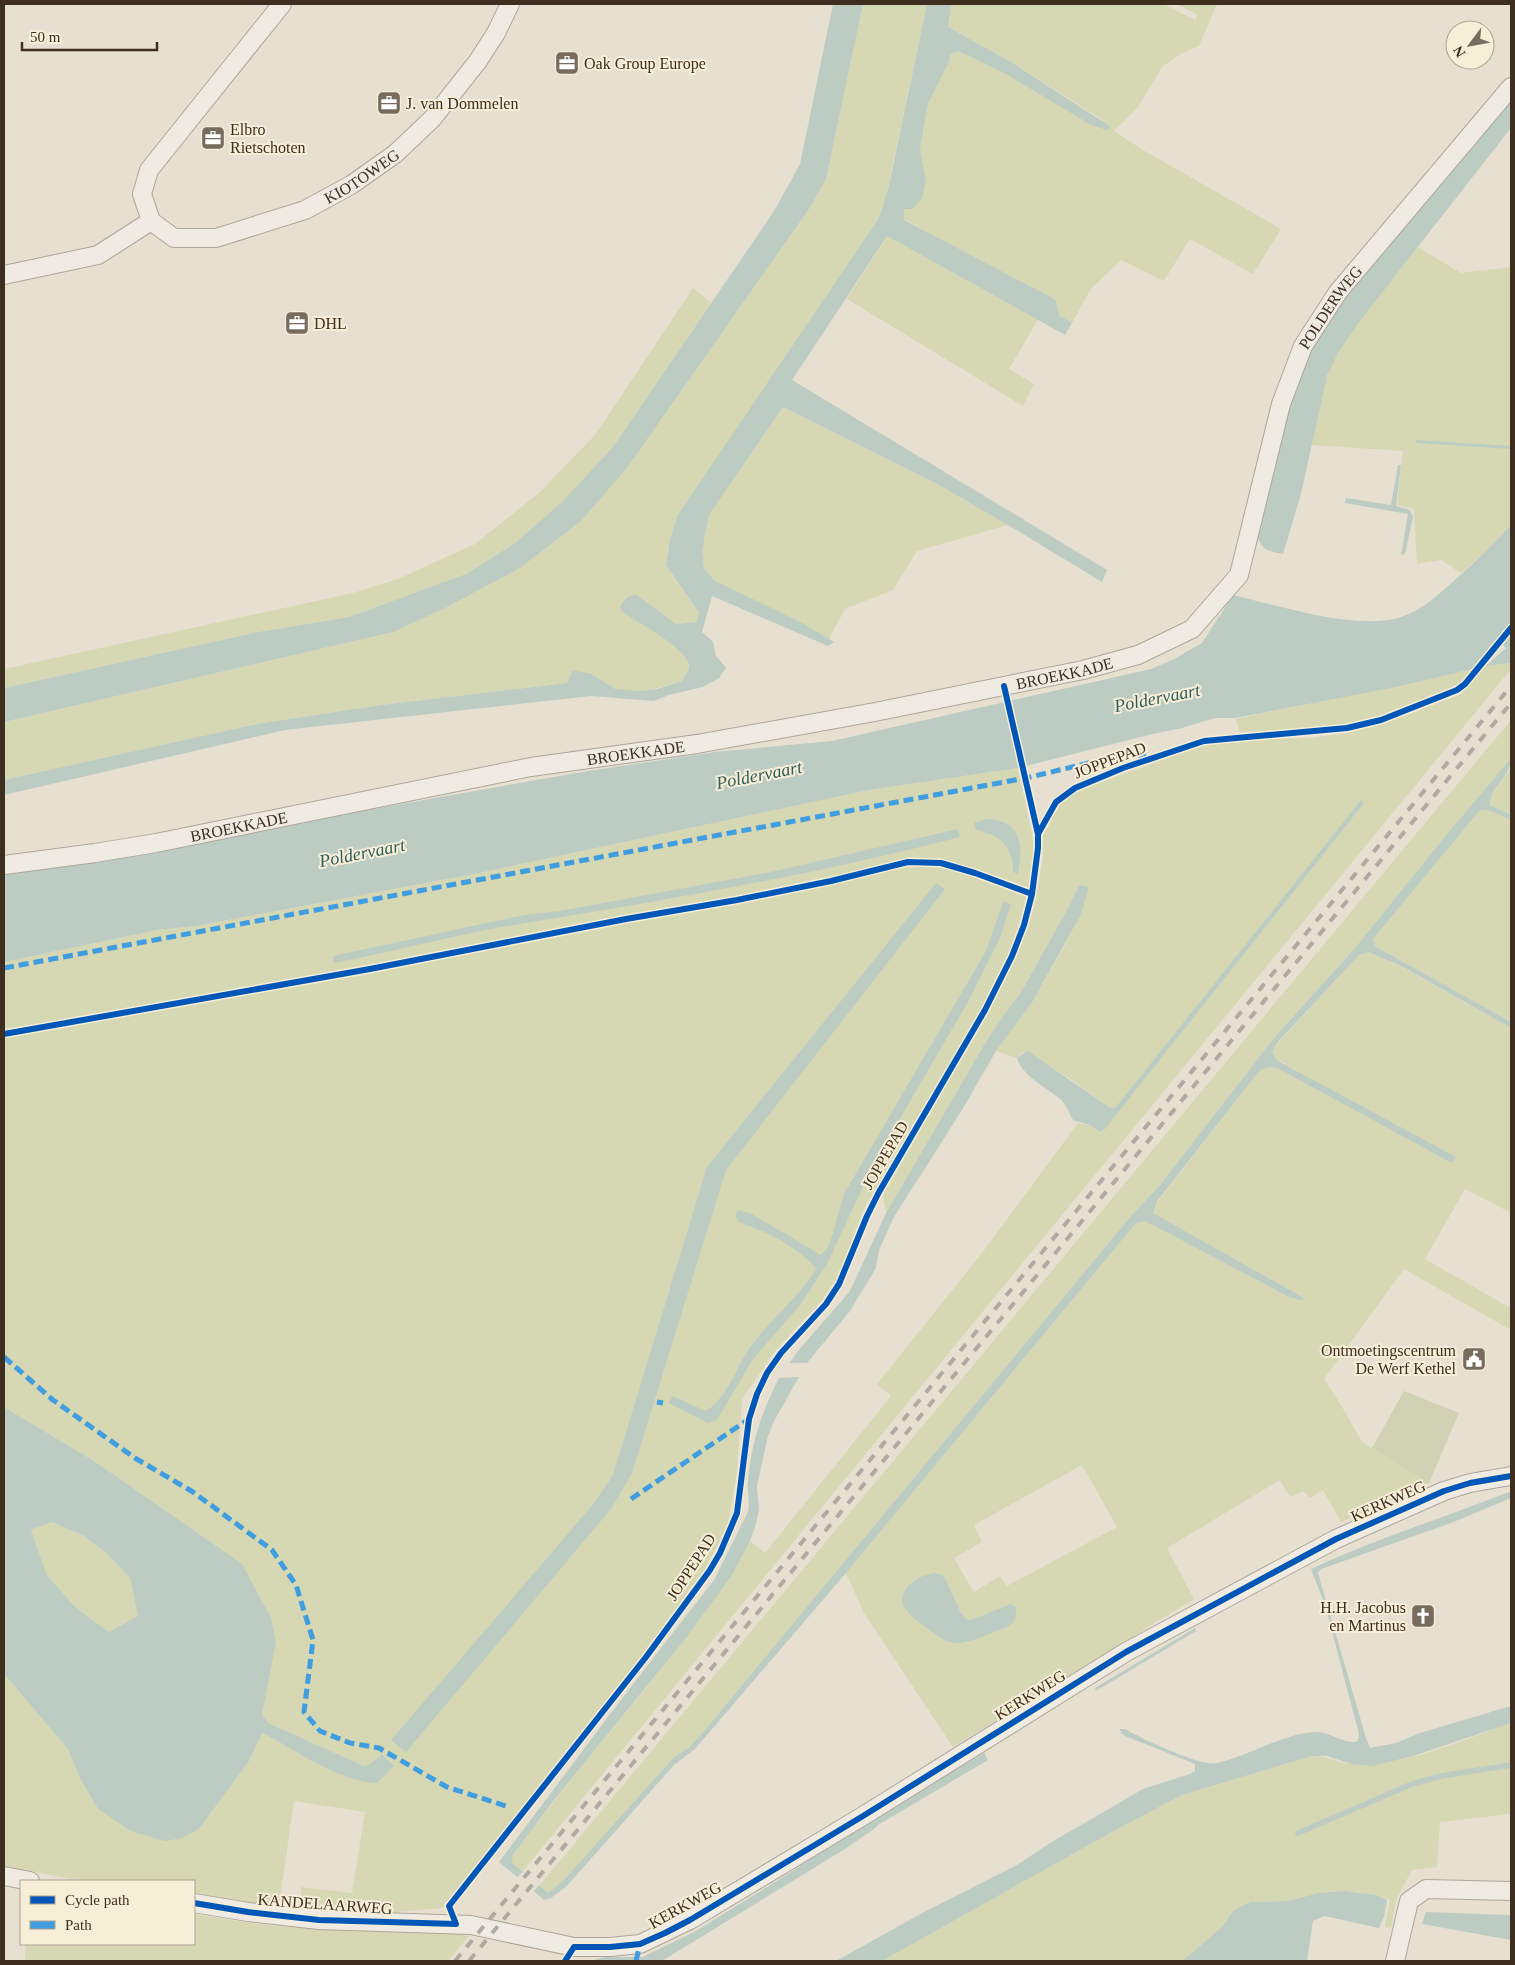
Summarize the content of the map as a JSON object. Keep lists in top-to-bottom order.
{
  "streets": {
    "street": [
      "KIOTOWEG",
      "POLDERWEG",
      "BROEKKADE",
      "KERKWEG",
      "KANDELAARWEG"
    ],
    "cycle path": ["JOPPEPAD"]
  },
  "crossings": [
    ["POLDERWEG", "BROEKKADE"],
    ["KERKWEG", "KANDELAARWEG"]
  ],
  "water": ["Poldervaart"],
  "places": {
    "office": [
      "Oak Group Europe",
      "J. van Dommelen",
      "Elbro Rietschoten",
      "DHL"
    ],
    "public building": ["Ontmoetingscentrum De Werf Kethel"],
    "church": ["H.H. Jacobus en Martinus"]
  },
  "legend": ["Cycle path", "Path"],
  "scale_bar": "50 m",
  "north": "bottom left"
}
